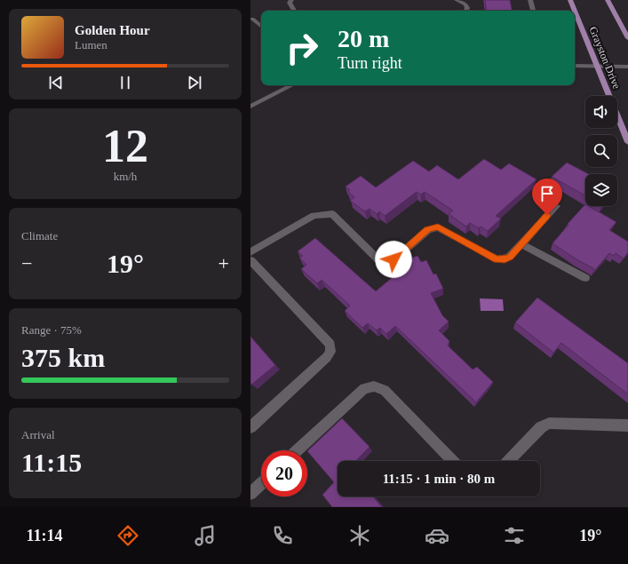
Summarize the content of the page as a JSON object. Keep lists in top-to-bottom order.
{
  "streets": {
    "main road": ["Grayston Drive"]
  },
  "page": {
    "turn": ["20 m", "Turn right"],
    "song": ["Golden Hour", "Lumen"],
    "tile": [
      ["12", "km/h"],
      "Climate",
      ["Range · 75%", "375 km"],
      ["Arrival", "11:15"]
    ],
    "heat": ["−", "19°", "+"],
    "limit": "20",
    "trip": "11:15 · 1 min · 80 m",
    "tabs": ["11:14", "19°"]
  }
}
